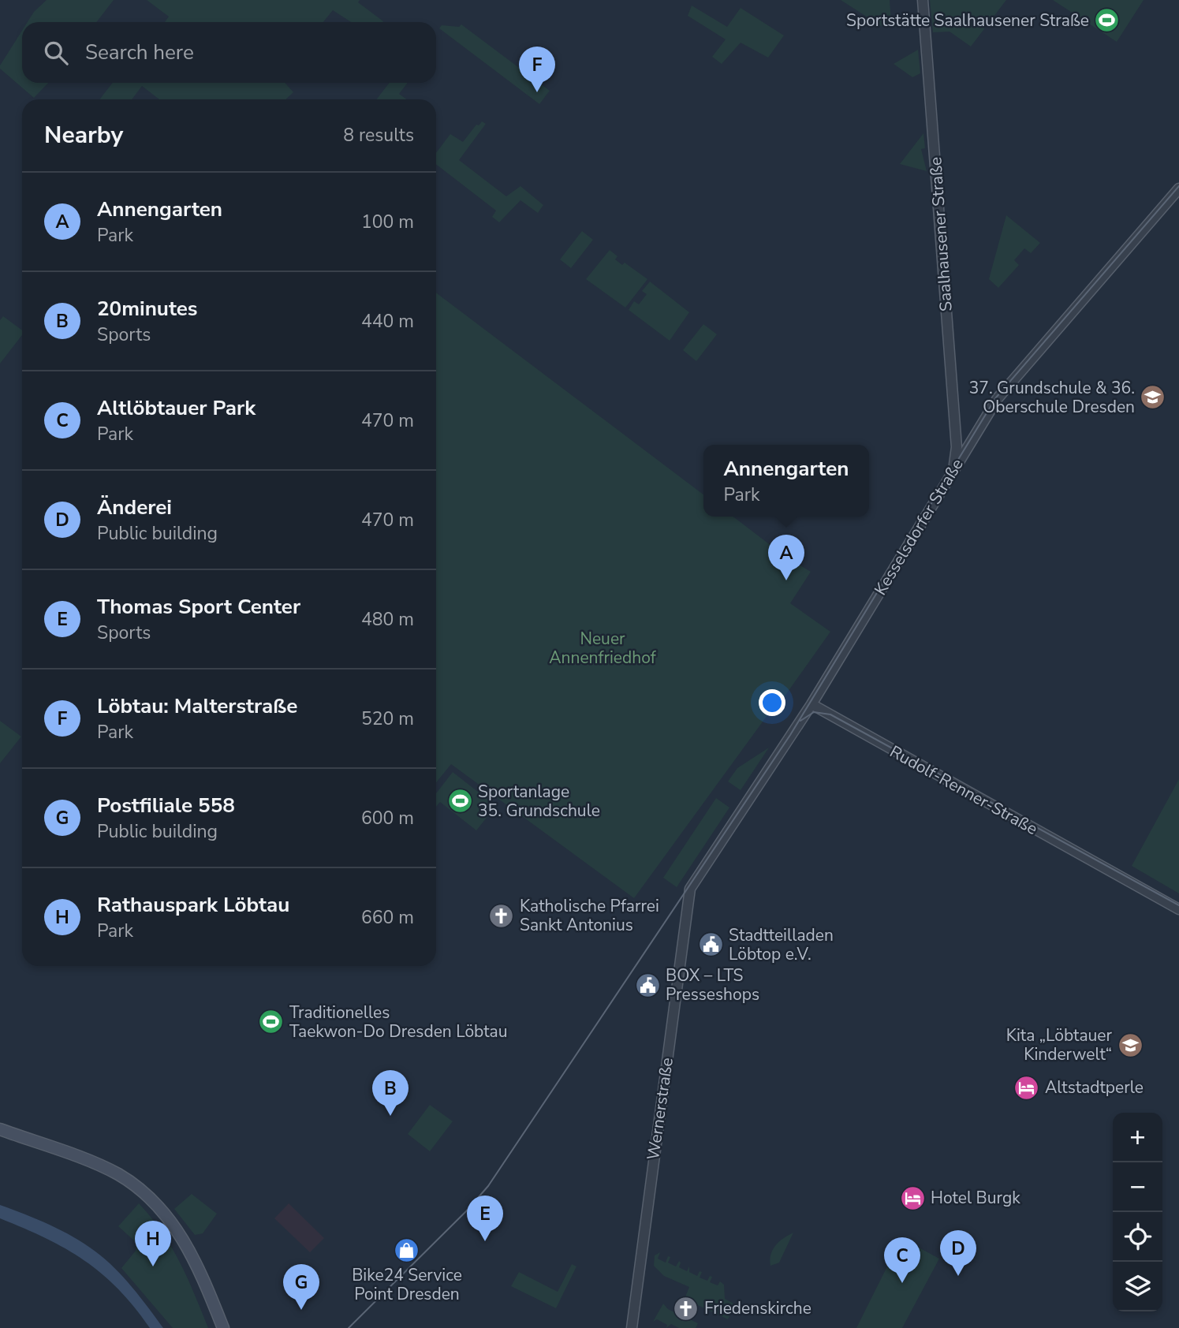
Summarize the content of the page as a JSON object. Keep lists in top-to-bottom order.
{
  "streets": {
    "street": [
      "Saalhausener Straße",
      "Kesselsdorfer Straße",
      "Rudolf-Renner-Straße",
      "Wernerstraße"
    ]
  },
  "crossings": [
    ["Saalhausener Straße", "Kesselsdorfer Straße"],
    ["Kesselsdorfer Straße", "Rudolf-Renner-Straße"],
    ["Kesselsdorfer Straße", "Wernerstraße"]
  ],
  "parks": ["Neuer Annenfriedhof"],
  "places": {
    "sports": ["Sportstätte Saalhausener Straße", "Sportanlage 35. Grundschule", "Traditionelles Taekwon-Do Dresden Löbtau"],
    "school or university": ["37. Grundschule & 36. Oberschule Dresden", "Kita „Löbtauer Kinderwelt“"],
    "church": ["Katholische Pfarrei Sankt Antonius", "Friedenskirche"],
    "public building": ["Stadtteilladen Löbtop e.V.", "BOX – LTS Presseshops"],
    "hotel": ["Altstadtperle", "Hotel Burgk"],
    "shop": ["Bike24 Service Point Dresden"]
  },
  "page": {
    "search": "Search here",
    "pins": [
      "F",
      "A",
      "B",
      "E",
      "H",
      "D",
      "C",
      "G"
    ],
    "heading": ["Nearby", "8 results"],
    "list": [
      {
        "mark": "A",
        "name": "Annengarten",
        "note": "Park",
        "value": "100 m"
      },
      {
        "mark": "B",
        "name": "20minutes",
        "note": "Sports",
        "value": "440 m"
      },
      {
        "mark": "C",
        "name": "Altlöbtauer Park",
        "note": "Park",
        "value": "470 m"
      },
      {
        "mark": "D",
        "name": "Änderei",
        "note": "Public building",
        "value": "470 m"
      },
      {
        "mark": "E",
        "name": "Thomas Sport Center",
        "note": "Sports",
        "value": "480 m"
      },
      {
        "mark": "F",
        "name": "Löbtau: Malterstraße",
        "note": "Park",
        "value": "520 m"
      },
      {
        "mark": "G",
        "name": "Postfiliale 558",
        "note": "Public building",
        "value": "600 m"
      },
      {
        "mark": "H",
        "name": "Rathauspark Löbtau",
        "note": "Park",
        "value": "660 m"
      }
    ],
    "popup": ["Annengarten", "Park"],
    "map_buttons": ["+", "−"]
  }
}
